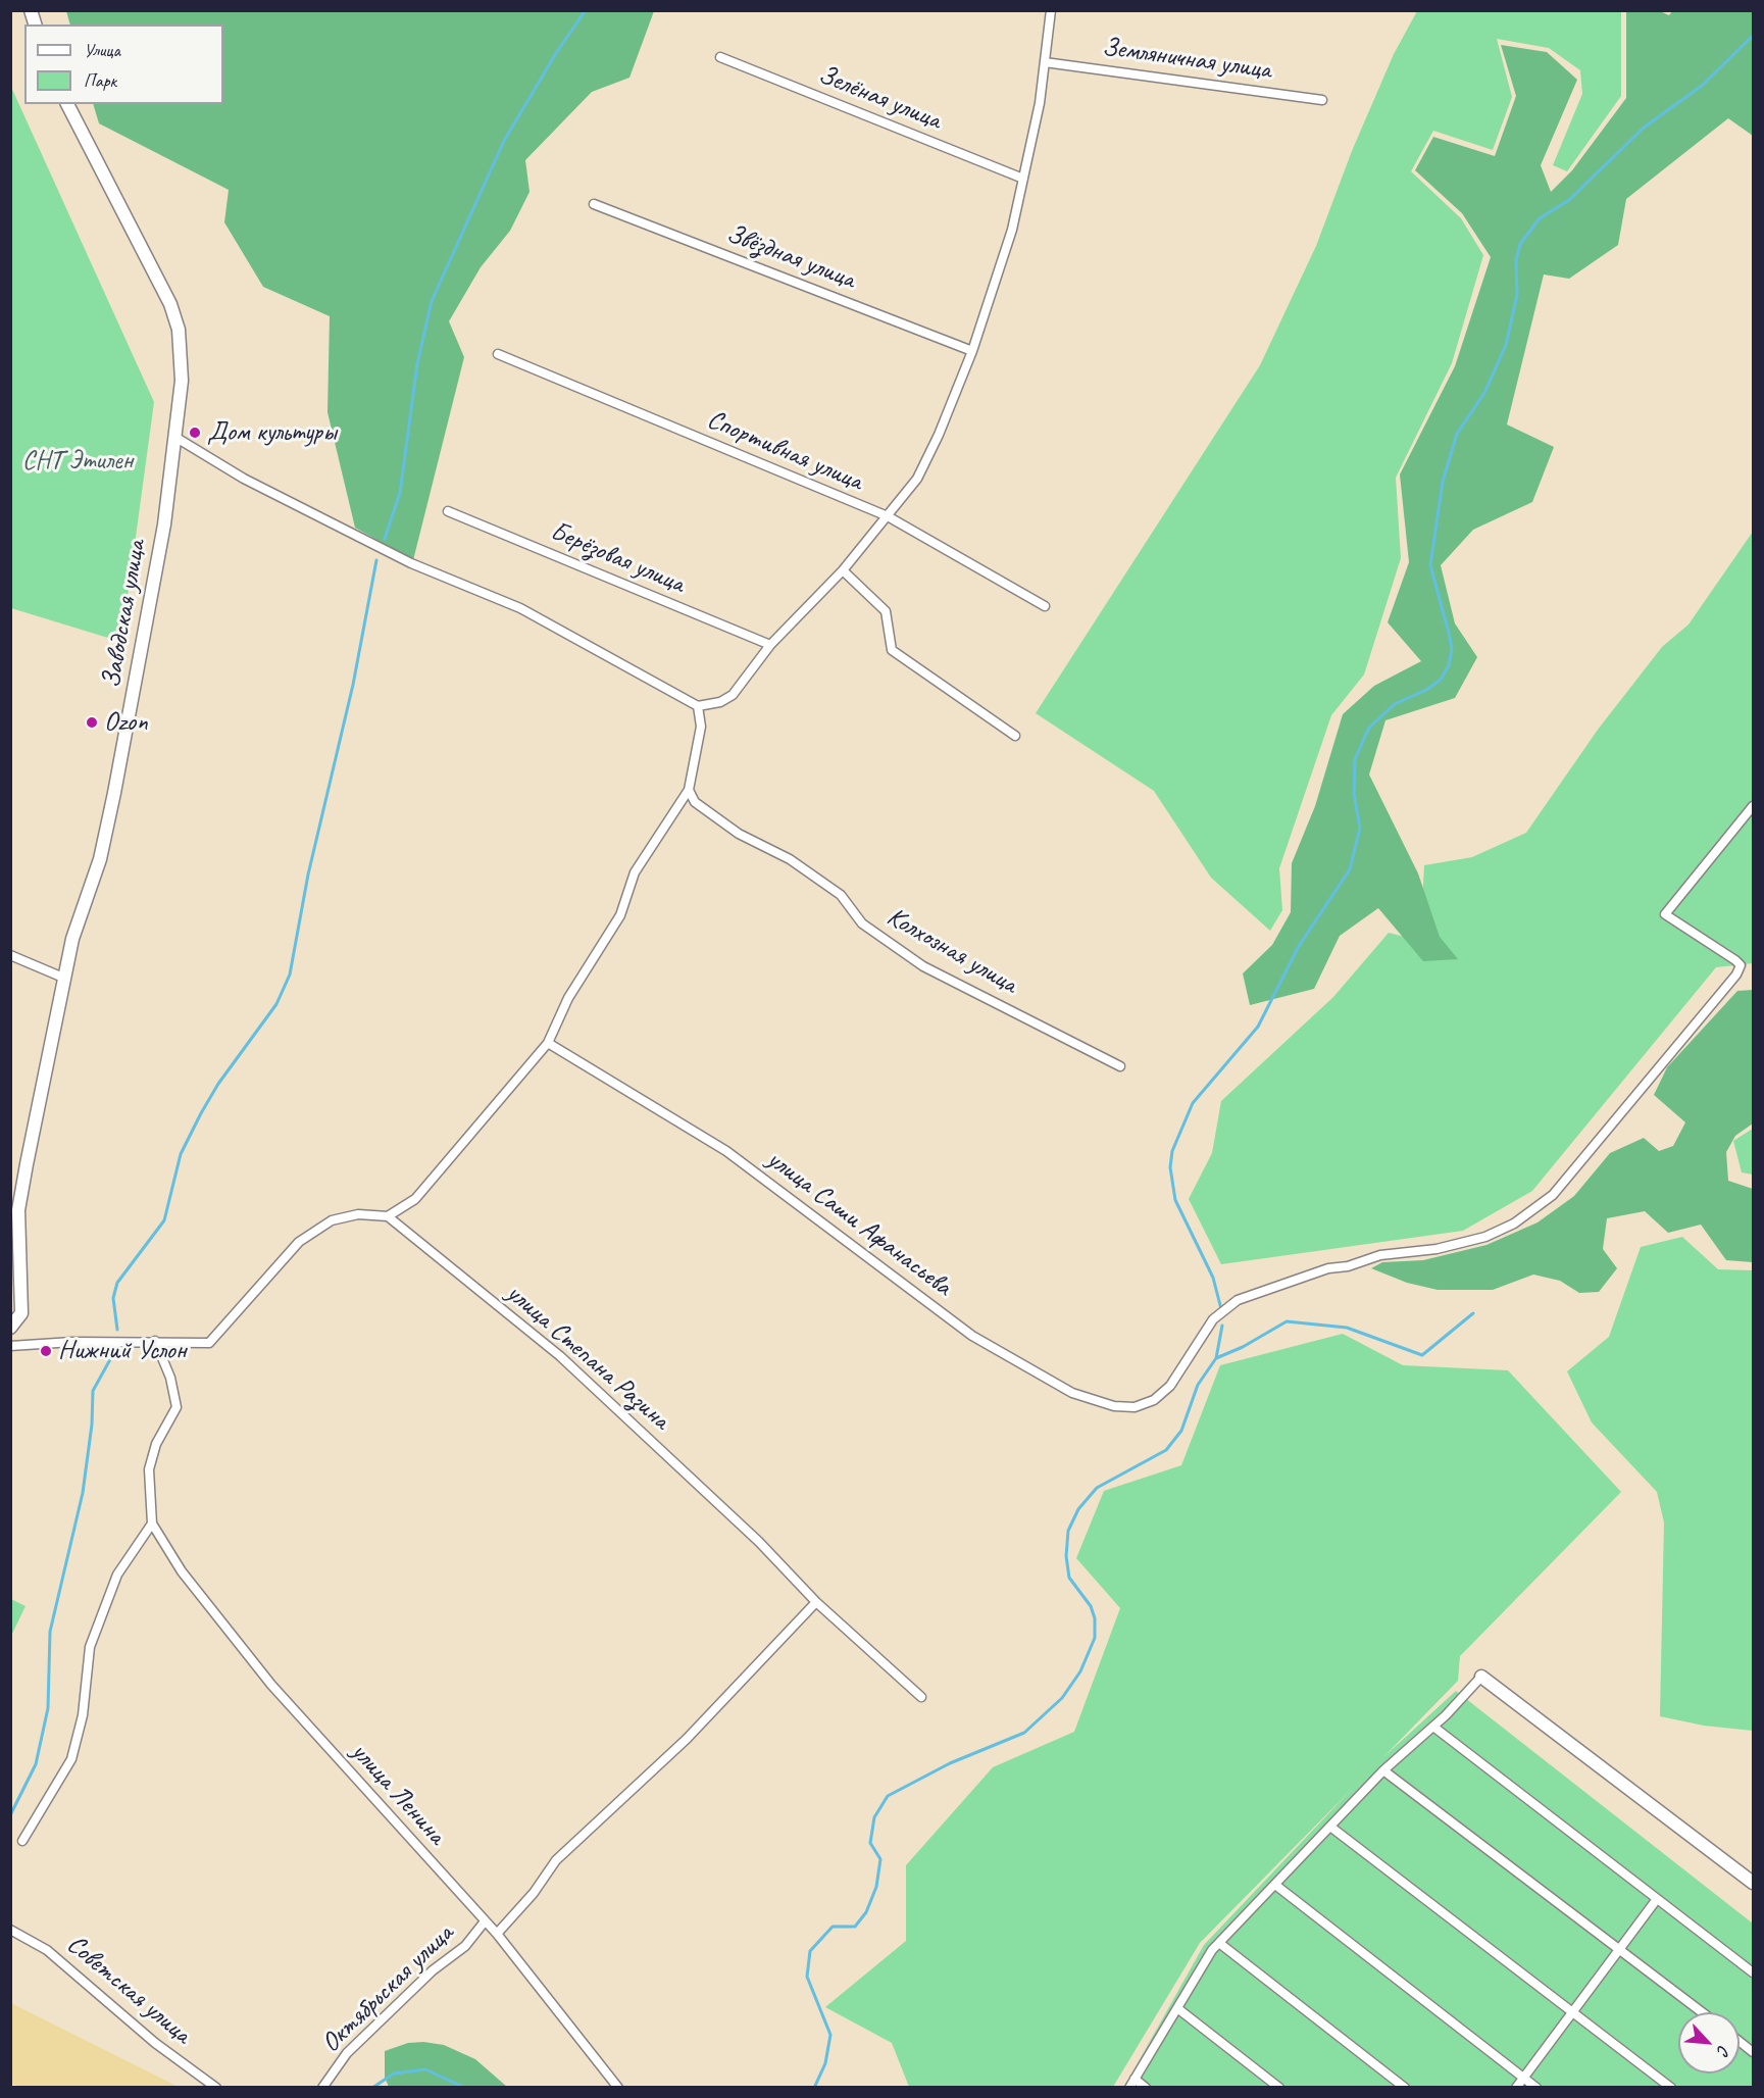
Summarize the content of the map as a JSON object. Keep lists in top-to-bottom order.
{
  "streets": {
    "street": [
      "Земляничная улица",
      "Зелёная улица",
      "Звёздная улица",
      "Спортивная улица",
      "Берёзовая улица",
      "Заводская улица",
      "Колхозная улица",
      "улица Саши Афанасьева",
      "улица Степана Разина",
      "улица Ленина",
      "Октябрьская улица",
      "Советская улица"
    ]
  },
  "crossings": [
    ["улица Ленина", "Октябрьская улица"]
  ],
  "parks": ["СНТ Этилен"],
  "places": ["Дом культуры", "Ozon", "Нижний Услон"],
  "legend": ["Улица", "Парк"],
  "north": "bottom right"
}
